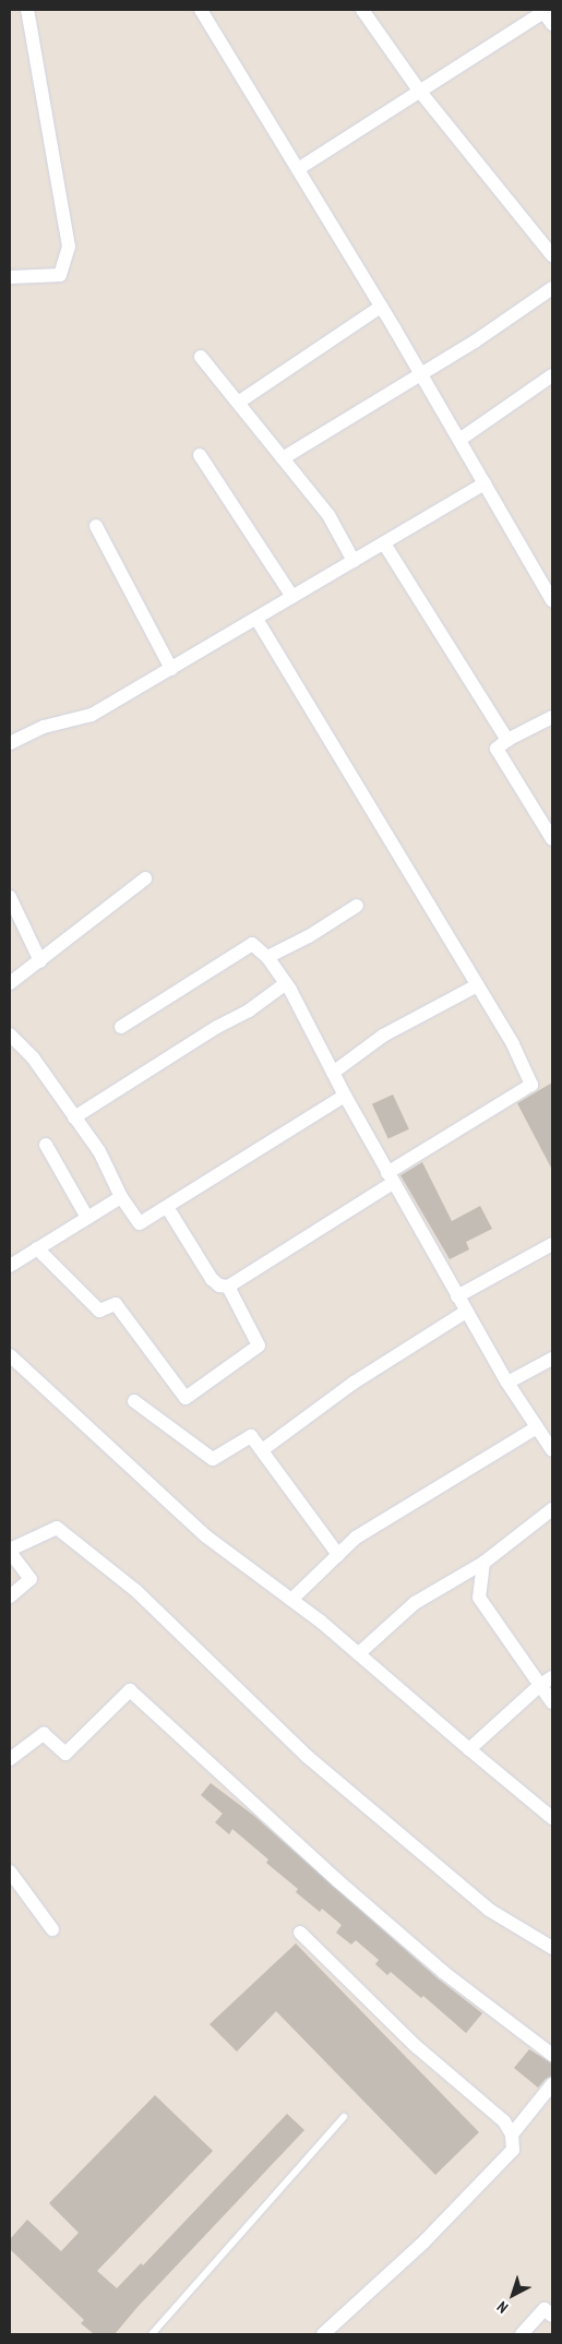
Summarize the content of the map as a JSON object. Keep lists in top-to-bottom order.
{
  "north": "bottom left"
}
